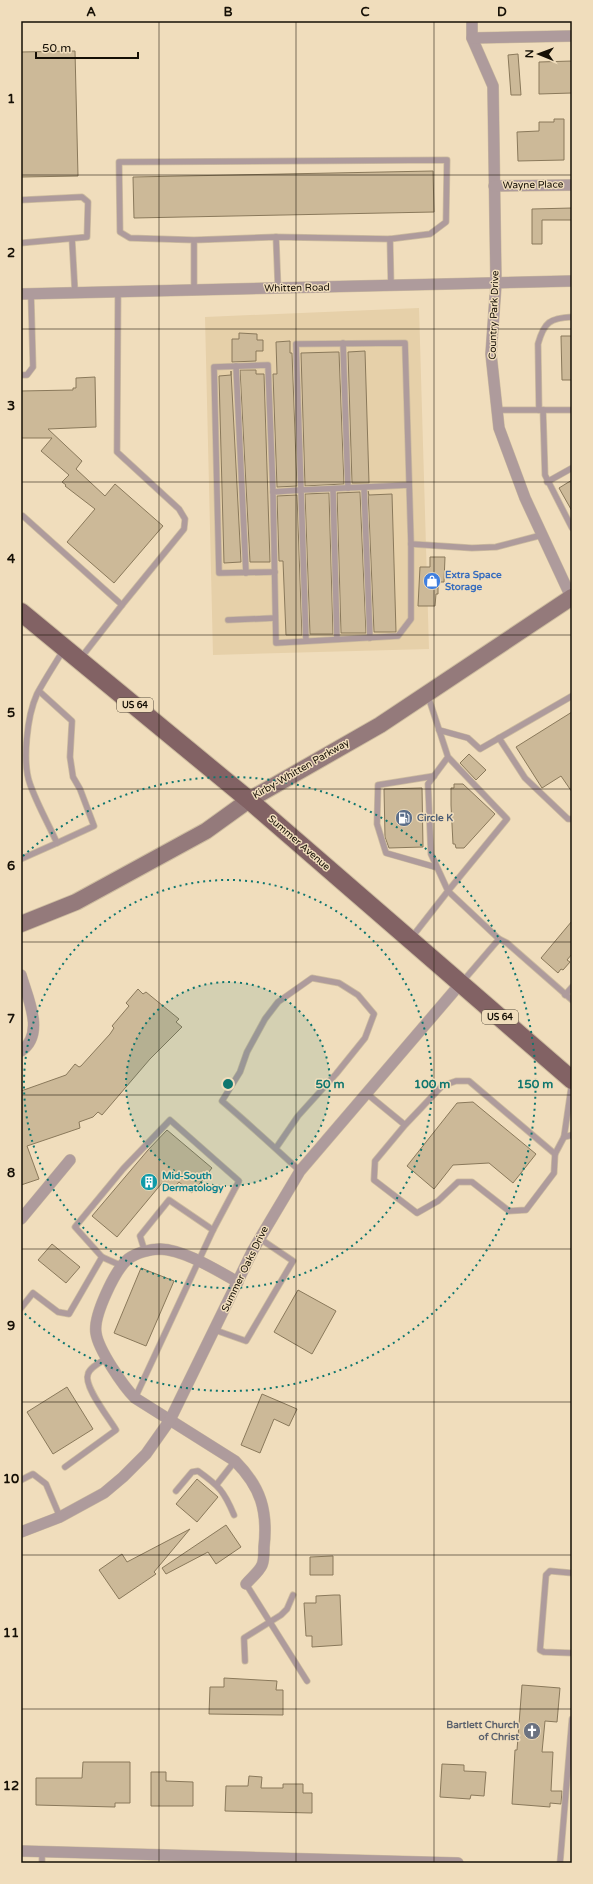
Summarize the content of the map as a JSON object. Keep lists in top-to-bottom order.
{
  "streets": {
    "main road": ["US 64", "Kirby-Whitten Parkway", "Summer Avenue"],
    "street": [
      "Wayne Place",
      "Whitten Road",
      "Country Park Drive",
      "Summer Oaks Drive"
    ]
  },
  "crossings": [
    ["Wayne Place", "Country Park Drive"],
    ["Whitten Road", "Country Park Drive"],
    ["Country Park Drive", "Kirby-Whitten Parkway"],
    ["Kirby-Whitten Parkway", "Summer Avenue"],
    ["Summer Avenue", "Summer Oaks Drive"]
  ],
  "places": {
    "shop": ["Extra Space Storage"],
    "fuel station": ["Circle K"],
    "building": ["Mid-South Dermatology"],
    "church": ["Bartlett Church of Christ"]
  },
  "scale_bar": "50 m",
  "north": "left",
  "grid": {
    "columns": [
      "A",
      "B",
      "C",
      "D"
    ],
    "rows": [
      "1",
      "2",
      "3",
      "4",
      "5",
      "6",
      "7",
      "8",
      "9",
      "10",
      "11",
      "12"
    ]
  },
  "rings": ["50 m", "100 m", "150 m"]
}
